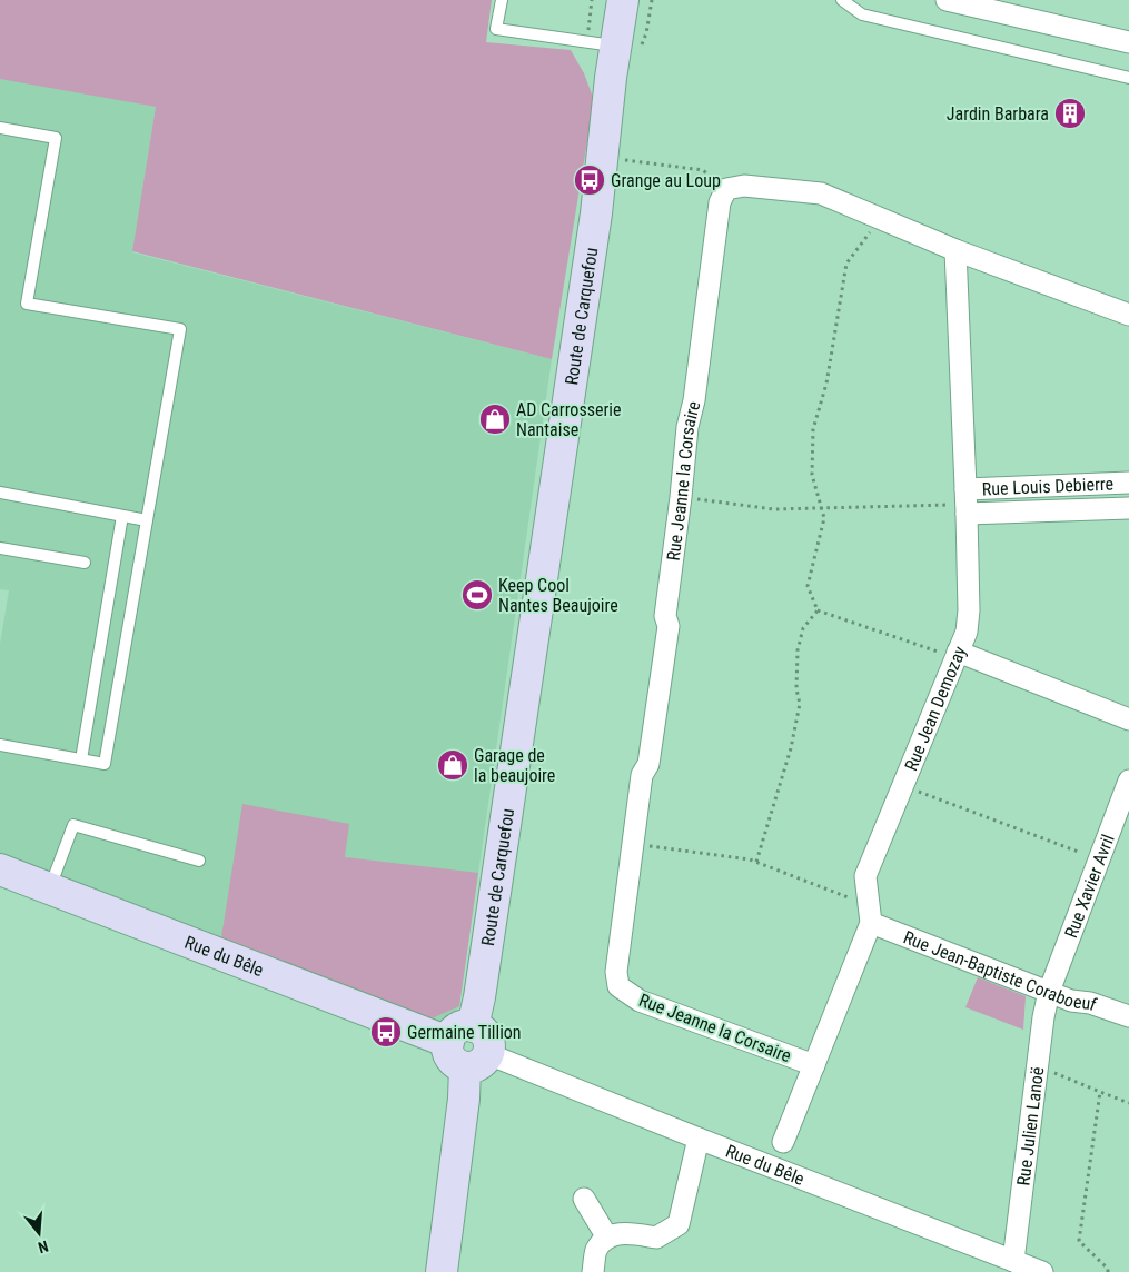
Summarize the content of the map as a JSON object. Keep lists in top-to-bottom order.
{
  "streets": {
    "main road": ["Route de Carquefou", "Rue du Bêle"],
    "street": [
      "Rue Jeanne la Corsaire",
      "Rue Louis Debierre",
      "Rue Jean Demozay",
      "Rue Xavier Avril",
      "Rue Jean-Baptiste Coraboeuf",
      "Rue Julien Lanoë"
    ]
  },
  "crossings": [
    ["Route de Carquefou", "Rue du Bêle"],
    ["Rue Louis Debierre", "Rue Jean Demozay"],
    ["Rue Jean Demozay", "Rue Jean-Baptiste Coraboeuf"],
    ["Rue Xavier Avril", "Rue Jean-Baptiste Coraboeuf"],
    ["Rue Xavier Avril", "Rue Julien Lanoë"],
    ["Rue du Bêle", "Rue Julien Lanoë"],
    ["Rue Jean-Baptiste Coraboeuf", "Rue Julien Lanoë"]
  ],
  "places": {
    "building": ["Jardin Barbara"],
    "bus stop": ["Grange au Loup", "Germaine Tillion"],
    "shop": ["AD Carrosserie Nantaise", "Garage de la beaujoire"],
    "sports": ["Keep Cool Nantes Beaujoire"]
  },
  "north": "bottom"
}
